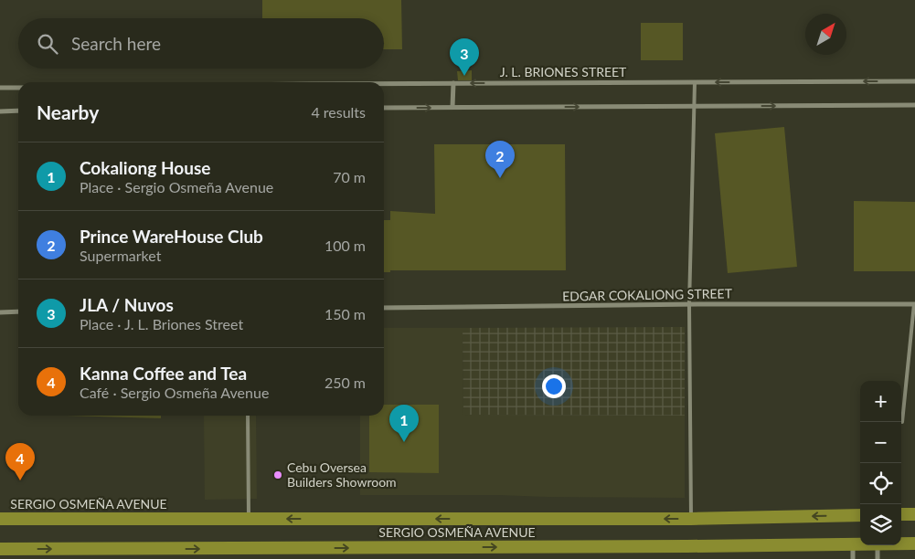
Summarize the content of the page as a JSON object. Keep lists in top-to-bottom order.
{
  "streets": {
    "highway": ["SERGIO OSMEÑA AVENUE"],
    "street": ["J. L. BRIONES STREET", "EDGAR COKALIONG STREET"]
  },
  "places": ["Cebu Oversea Builders Showroom"],
  "north": "top right",
  "page": {
    "search": "Search here",
    "pins": [
      "3",
      "2",
      "1",
      "4"
    ],
    "heading": ["Nearby", "4 results"],
    "list": [
      {
        "mark": "1",
        "name": "Cokaliong House",
        "note": "Place · Sergio Osmeña Avenue",
        "value": "70 m"
      },
      {
        "mark": "2",
        "name": "Prince WareHouse Club",
        "note": "Supermarket",
        "value": "100 m"
      },
      {
        "mark": "3",
        "name": "JLA / Nuvos",
        "note": "Place · J. L. Briones Street",
        "value": "150 m"
      },
      {
        "mark": "4",
        "name": "Kanna Coffee and Tea",
        "note": "Café · Sergio Osmeña Avenue",
        "value": "250 m"
      }
    ],
    "map_buttons": ["+", "−"]
  }
}
